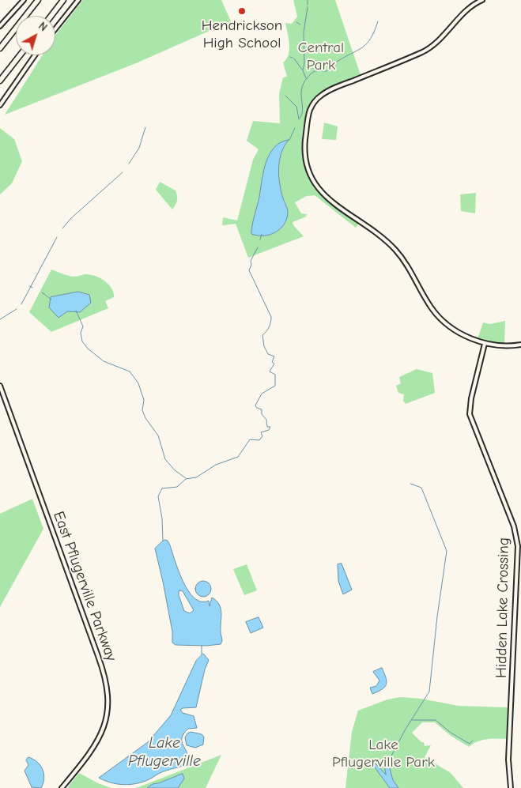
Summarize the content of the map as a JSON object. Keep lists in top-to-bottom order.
{
  "streets": {
    "street": ["East Pflugerville Parkway", "Hidden Lake Crossing"]
  },
  "water": ["Lake Pflugerville"],
  "parks": ["Central Park", "Lake Pflugerville Park"],
  "places": ["Hendrickson High School"],
  "north": "top right"
}
